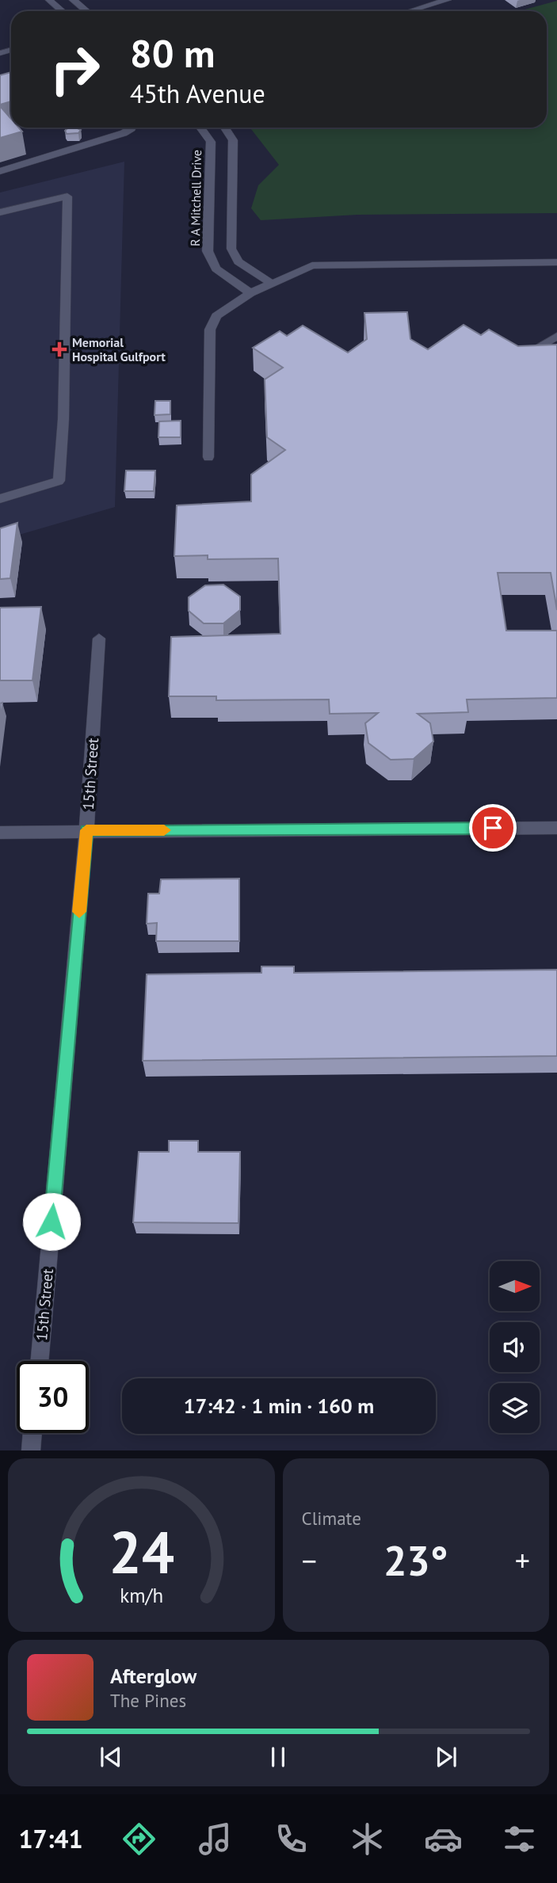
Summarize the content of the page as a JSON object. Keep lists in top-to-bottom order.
{
  "streets": {
    "street": ["R A Mitchell Drive", "15th Street"]
  },
  "places": {
    "health": ["Memorial Hospital Gulfport"]
  },
  "north": "right",
  "page": {
    "turn": ["80 m", "45th Avenue"],
    "limit": "30",
    "trip": "17:42 · 1 min · 160 m",
    "tile": "Climate",
    "heat": ["−", "23°", "+"],
    "song": ["Afterglow", "The Pines"],
    "tabs": "17:41",
    "gauge": ["24", "km/h"]
  }
}
